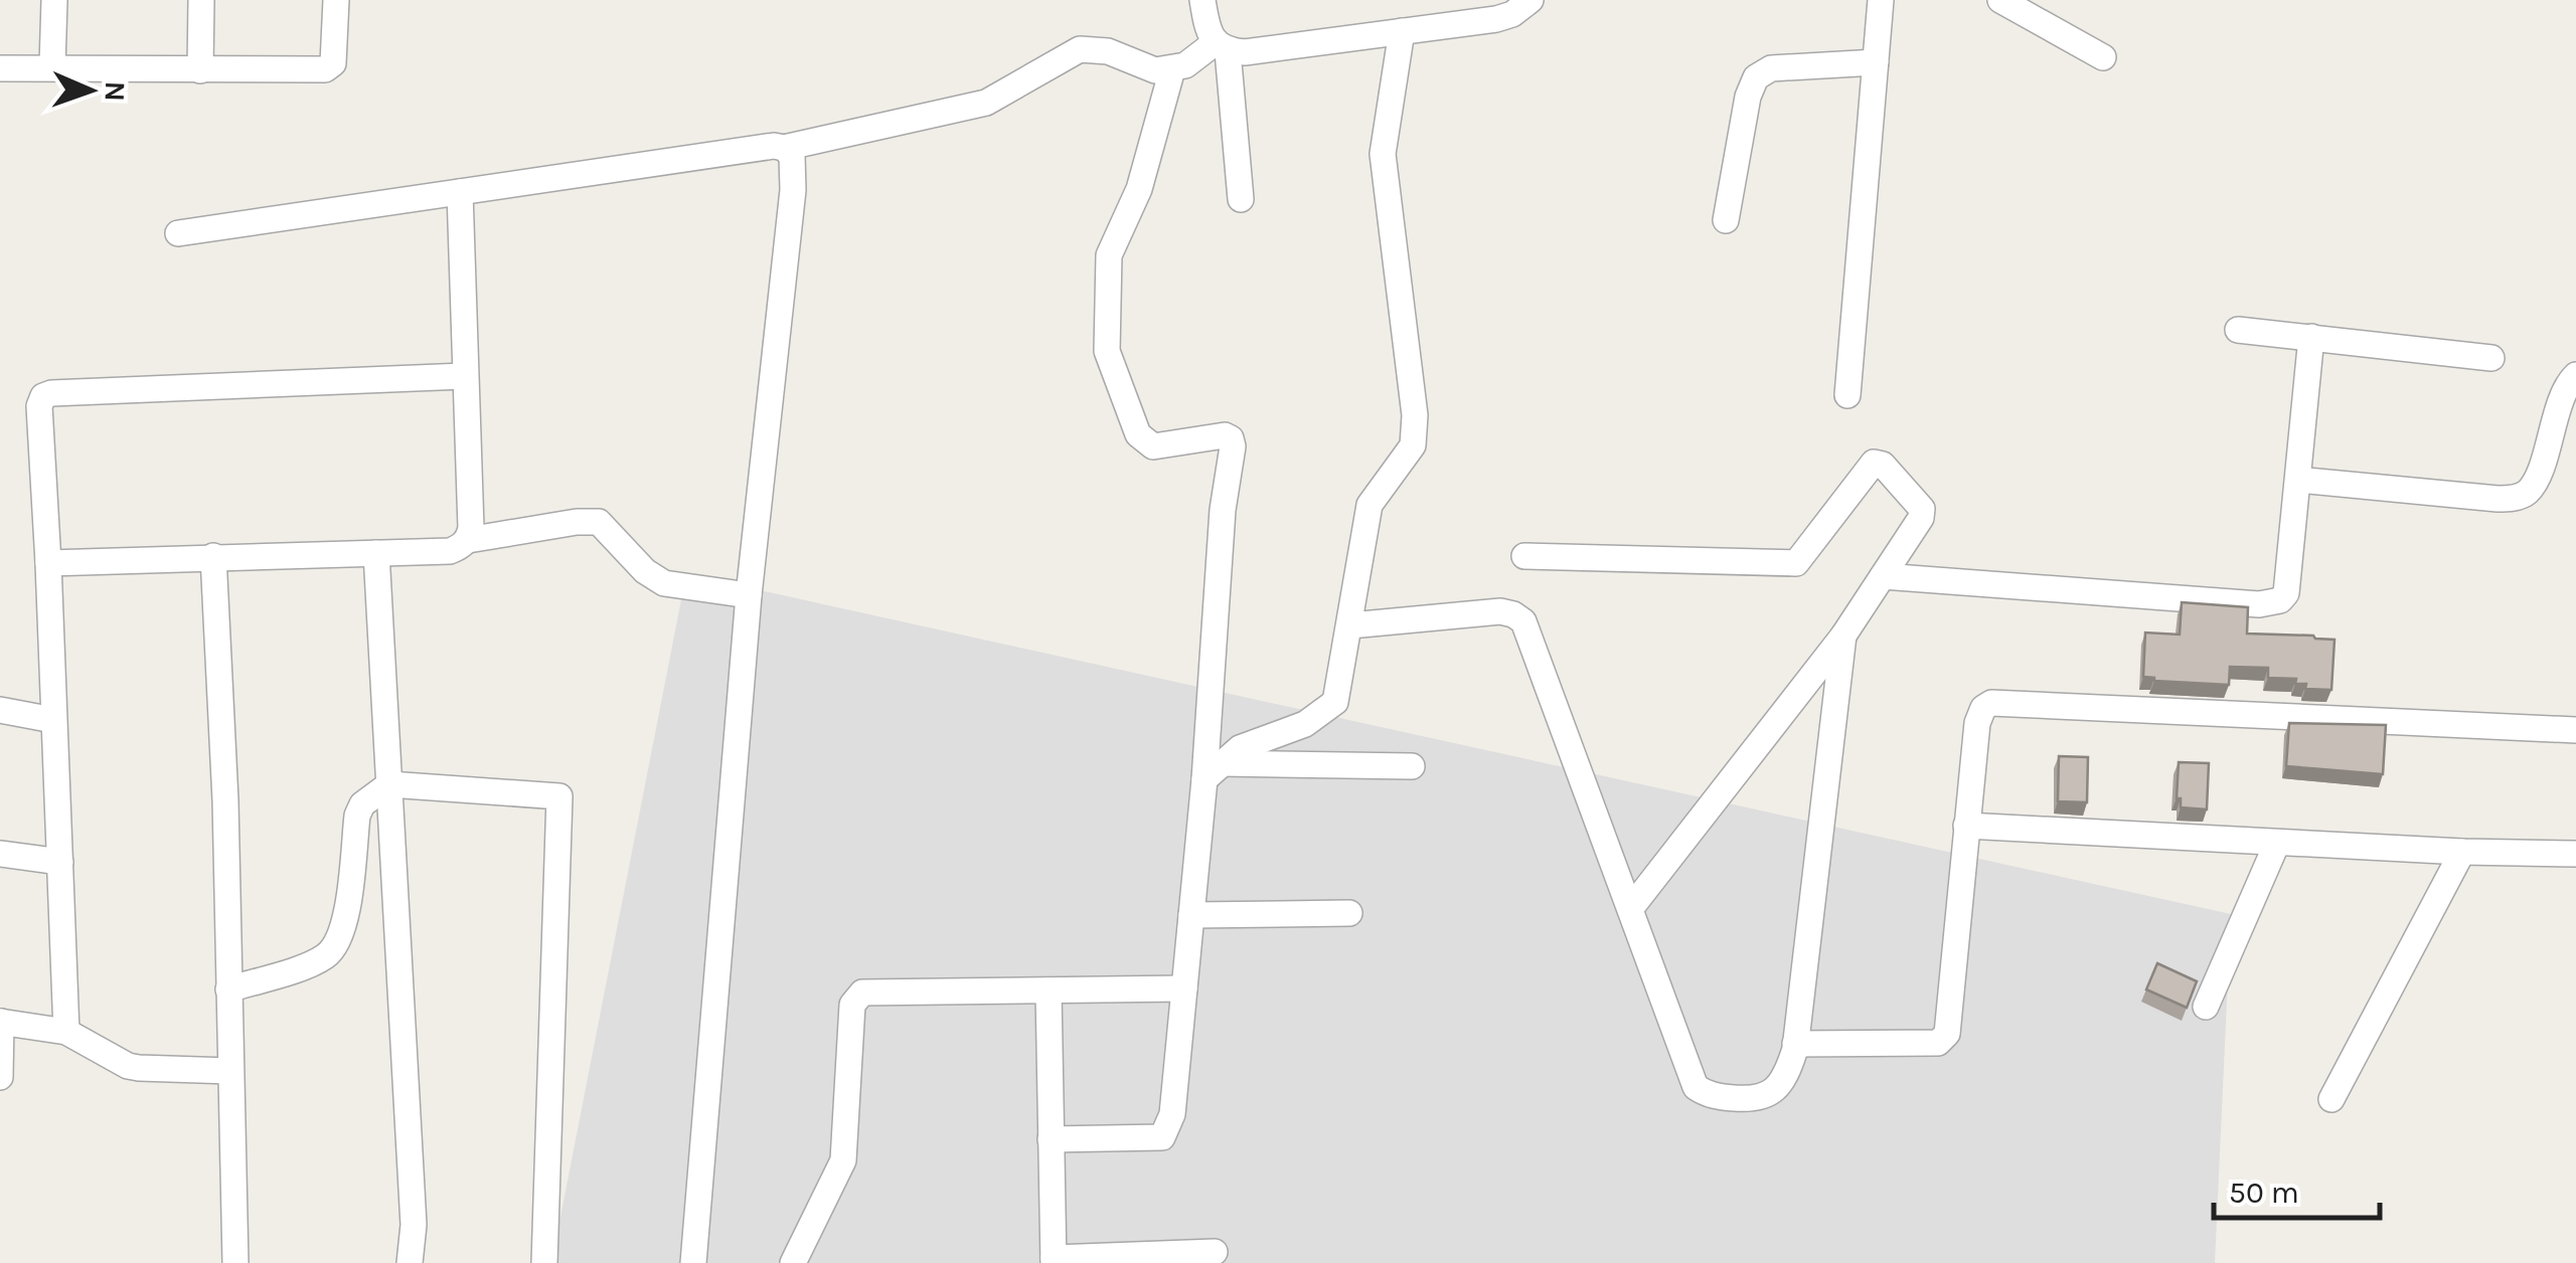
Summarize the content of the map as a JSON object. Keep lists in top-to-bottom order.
{
  "scale_bar": "50 m",
  "north": "right"
}
